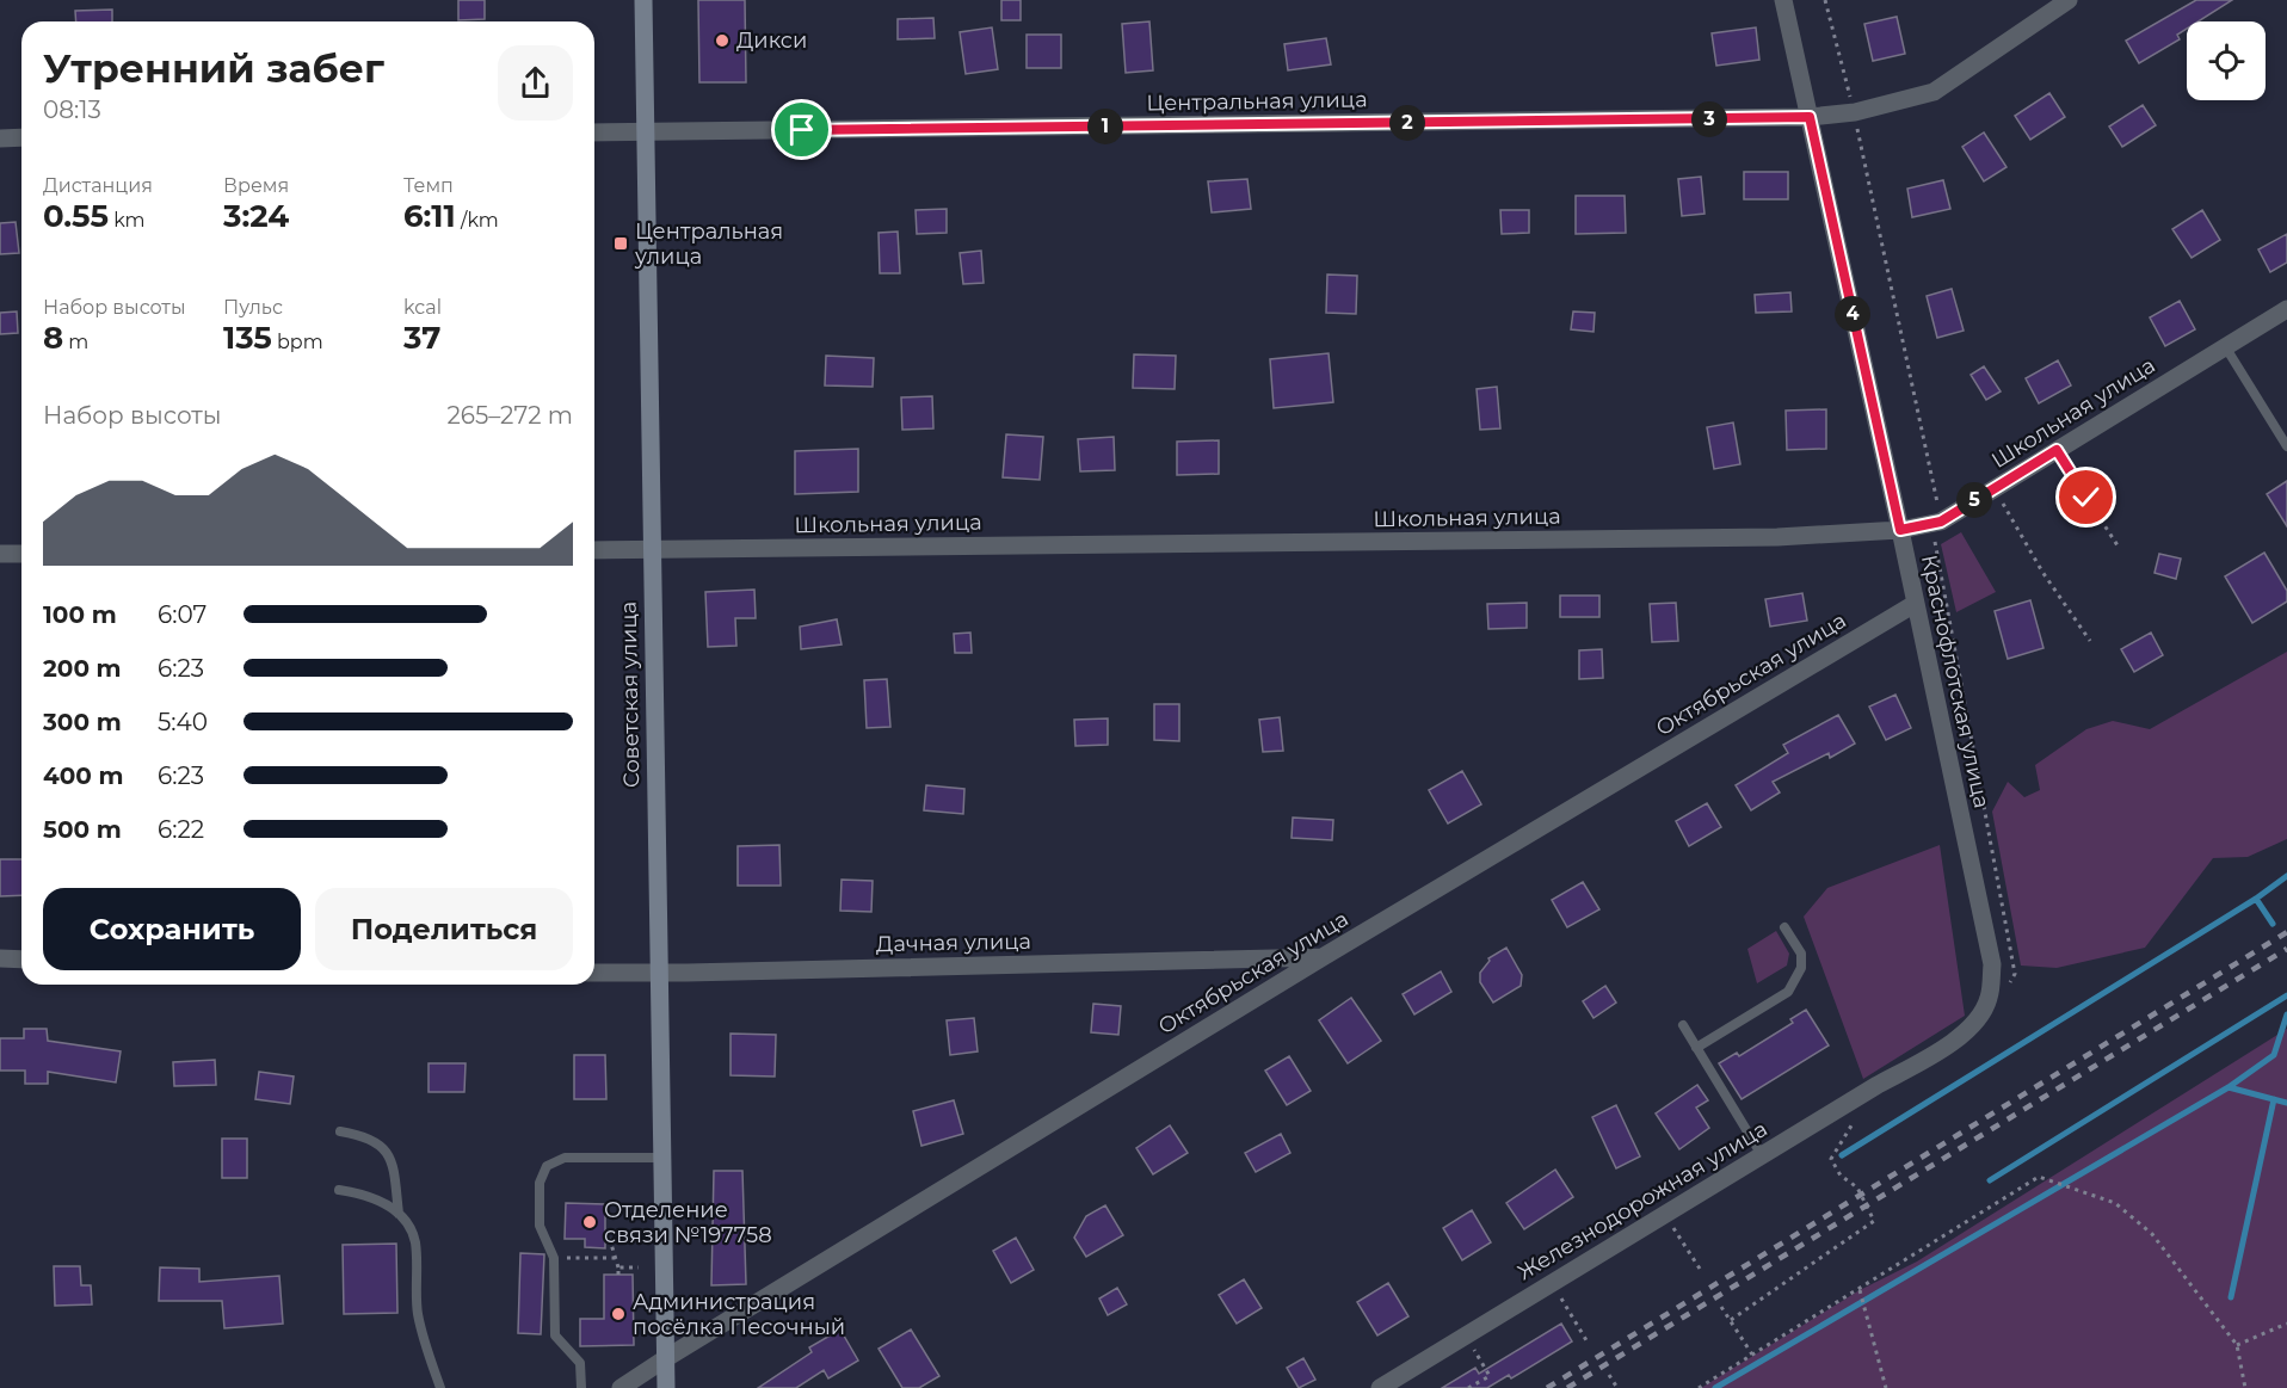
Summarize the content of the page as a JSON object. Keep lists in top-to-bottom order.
{
  "streets": {
    "main road": ["Советская улица"],
    "street": [
      "Центральная улица",
      "Школьная улица",
      "Октябрьская улица",
      "Краснофлотская улица",
      "Дачная улица",
      "Железнодорожная улица"
    ]
  },
  "crossings": [
    ["Центральная улица", "Краснофлотская улица"],
    ["Центральная улица", "Советская улица"],
    ["Школьная улица", "Краснофлотская улица"],
    ["Школьная улица", "Советская улица"],
    ["Октябрьская улица", "Краснофлотская улица"],
    ["Октябрьская улица", "Советская улица"],
    ["Октябрьская улица", "Дачная улица"],
    ["Краснофлотская улица", "Железнодорожная улица"],
    ["Советская улица", "Дачная улица"]
  ],
  "places": {
    "other": ["Дикси", "Отделение связи №197758", "Администрация посёлка Песочный"],
    "transit": ["Центральная улица"]
  },
  "page": {
    "heading": ["Утренний забег", "08:13"],
    "pins": [
      "3",
      "2",
      "1",
      "4",
      "5"
    ],
    "stats": [
      ["Дистанция", "0.55 km"],
      ["Время", "3:24"],
      ["Темп", "6:11 /km"],
      ["Набор высоты", "8 m"],
      ["Пульс", "135 bpm"],
      ["kcal", "37"]
    ],
    "chart": ["Набор высоты", "265–272 m"],
    "list": [
      {
        "name": "100 m",
        "note": "6:07"
      },
      {
        "name": "200 m",
        "note": "6:23"
      },
      {
        "name": "300 m",
        "note": "5:40"
      },
      {
        "name": "400 m",
        "note": "6:23"
      },
      {
        "name": "500 m",
        "note": "6:22"
      }
    ],
    "buttons": ["Сохранить", "Поделиться"]
  }
}
